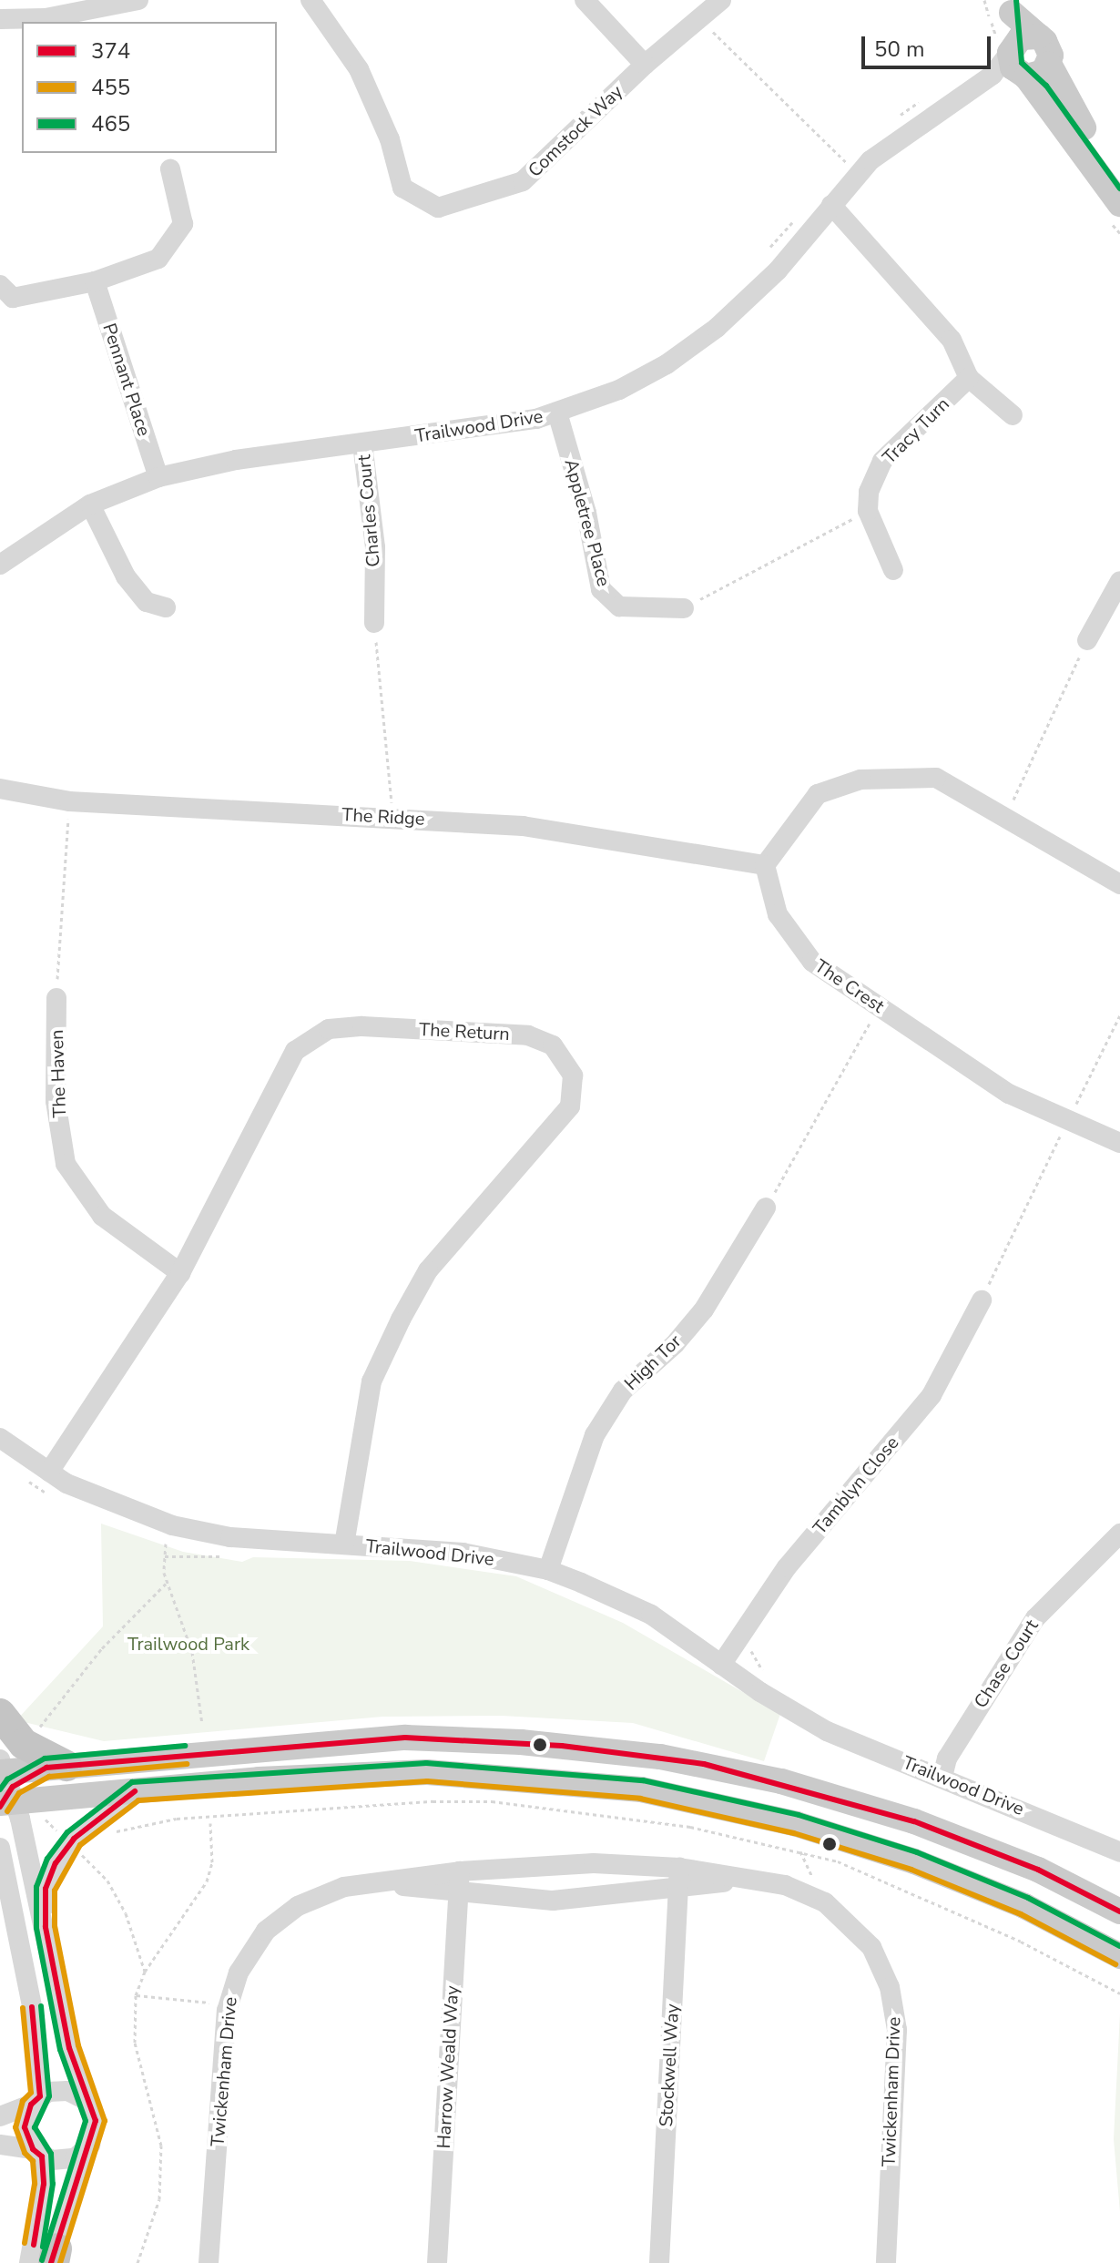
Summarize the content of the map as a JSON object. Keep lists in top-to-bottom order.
{
  "streets": {
    "street": [
      "Comstock Way",
      "Pennant Place",
      "Trailwood Drive",
      "Tracy Turn",
      "Charles Court",
      "Appletree Place",
      "The Ridge",
      "The Crest",
      "The Return",
      "The Haven",
      "High Tor",
      "Tamblyn Close",
      "Chase Court",
      "Stockwell Way",
      "Harrow Weald Way",
      "Twickenham Drive"
    ]
  },
  "crossings": [
    ["Pennant Place", "Trailwood Drive"],
    ["Trailwood Drive", "Charles Court"],
    ["Trailwood Drive", "Appletree Place"],
    ["Trailwood Drive", "The Return"],
    ["Trailwood Drive", "High Tor"],
    ["Trailwood Drive", "Tamblyn Close"],
    ["Trailwood Drive", "Chase Court"],
    ["The Ridge", "The Crest"],
    ["The Return", "The Haven"],
    ["Stockwell Way", "Twickenham Drive"],
    ["Harrow Weald Way", "Twickenham Drive"]
  ],
  "parks": ["Trailwood Park"],
  "lines": ["transit line 465", "transit line 374", "transit line 455"],
  "legend": ["374", "455", "465"],
  "scale_bar": "50 m"
}
